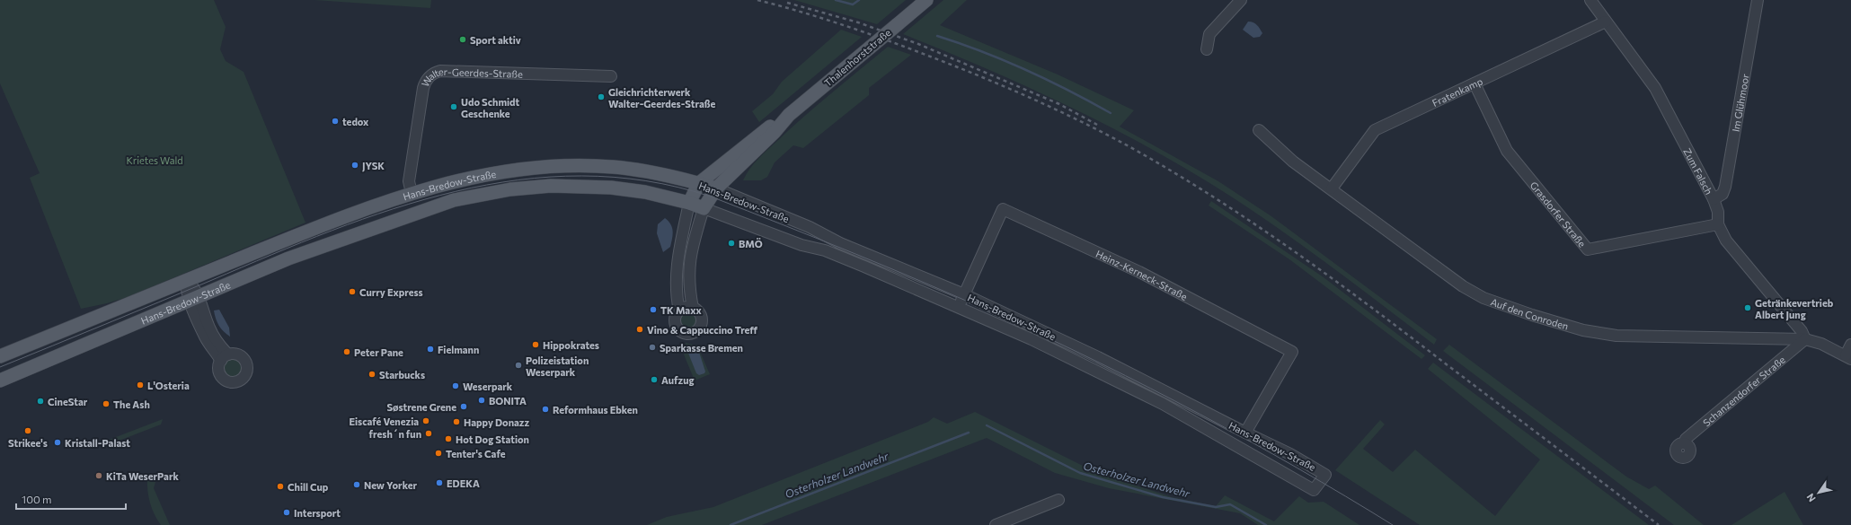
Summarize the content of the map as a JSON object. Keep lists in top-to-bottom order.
{
  "streets": {
    "main road": ["Thalenhorststraße", "Hans-Bredow-Straße"],
    "street": [
      "Walter-Geerdes-Straße",
      "Fratenkamp",
      "Im Glühmoor",
      "Zum Falsch",
      "Grasdorfer Straße",
      "Heinz-Kerneck-Straße",
      "Auf den Conroden",
      "Schanzendorfer Straße"
    ]
  },
  "crossings": [
    ["Thalenhorststraße", "Hans-Bredow-Straße"],
    ["Walter-Geerdes-Straße", "Hans-Bredow-Straße"],
    ["Fratenkamp", "Zum Falsch"],
    ["Fratenkamp", "Grasdorfer Straße"],
    ["Fratenkamp", "Auf den Conroden"],
    ["Im Glühmoor", "Zum Falsch"],
    ["Zum Falsch", "Grasdorfer Straße"],
    ["Zum Falsch", "Auf den Conroden"],
    ["Zum Falsch", "Schanzendorfer Straße"],
    ["Hans-Bredow-Straße", "Heinz-Kerneck-Straße"],
    ["Auf den Conroden", "Schanzendorfer Straße"]
  ],
  "water": ["Osterholzer Landwehr"],
  "parks": ["Krietes Wald"],
  "places": [
    "Sport aktiv",
    "Gleichrichterwerk Walter-Geerdes-Straße",
    "Udo Schmidt Geschenke",
    "tedox",
    "JYSK",
    "BMÖ",
    "Curry Express",
    "Getränkevertrieb Albert Jung",
    "TK Maxx",
    "Vino & Cappuccino Treff",
    "Hippokrates",
    "Sparkasse Bremen",
    "Fielmann",
    "Peter Pane",
    "Polizeistation Weserpark",
    "Starbucks",
    "Aufzug",
    "L'Osteria",
    "Weserpark",
    "BONITA",
    "CineStar",
    "The Ash",
    "Søstrene Grene",
    "Reformhaus Ebken",
    "Eiscafé Venezia",
    "Happy Donazz",
    "Strikee's",
    "fresh´n fun",
    "Hot Dog Station",
    "Kristall-Palast",
    "Tenter's Cafe",
    "KiTa WeserPark",
    "EDEKA",
    "New Yorker",
    "Chill Cup",
    "Intersport"
  ],
  "scale_bar": "100 m",
  "north": "bottom left"
}
